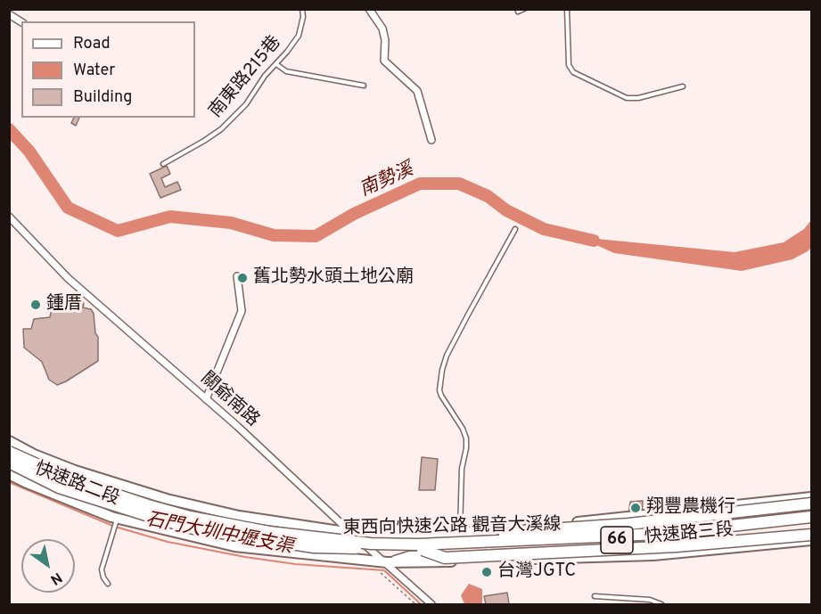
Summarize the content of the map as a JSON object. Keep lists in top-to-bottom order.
{
  "streets": {
    "highway": ["東西向快速公路 觀音大溪線", "66"],
    "main road": ["快速路二段", "快速路三段"],
    "street": ["關爺南路"],
    "lane": ["南東路215巷"]
  },
  "crossings": [
    ["關爺南路", "快速路二段"],
    ["關爺南路", "快速路三段"],
    ["快速路二段", "快速路三段"],
    ["東西向快速公路 觀音大溪線", "快速路三段"]
  ],
  "water": ["南勢溪", "石門大圳中壢支渠"],
  "places": [
    "舊北勢水頭土地公廟",
    "鍾厝",
    "翔豐農機行",
    "台灣JGTC"
  ],
  "legend": ["Road", "Water", "Building"],
  "north": "bottom right"
}
